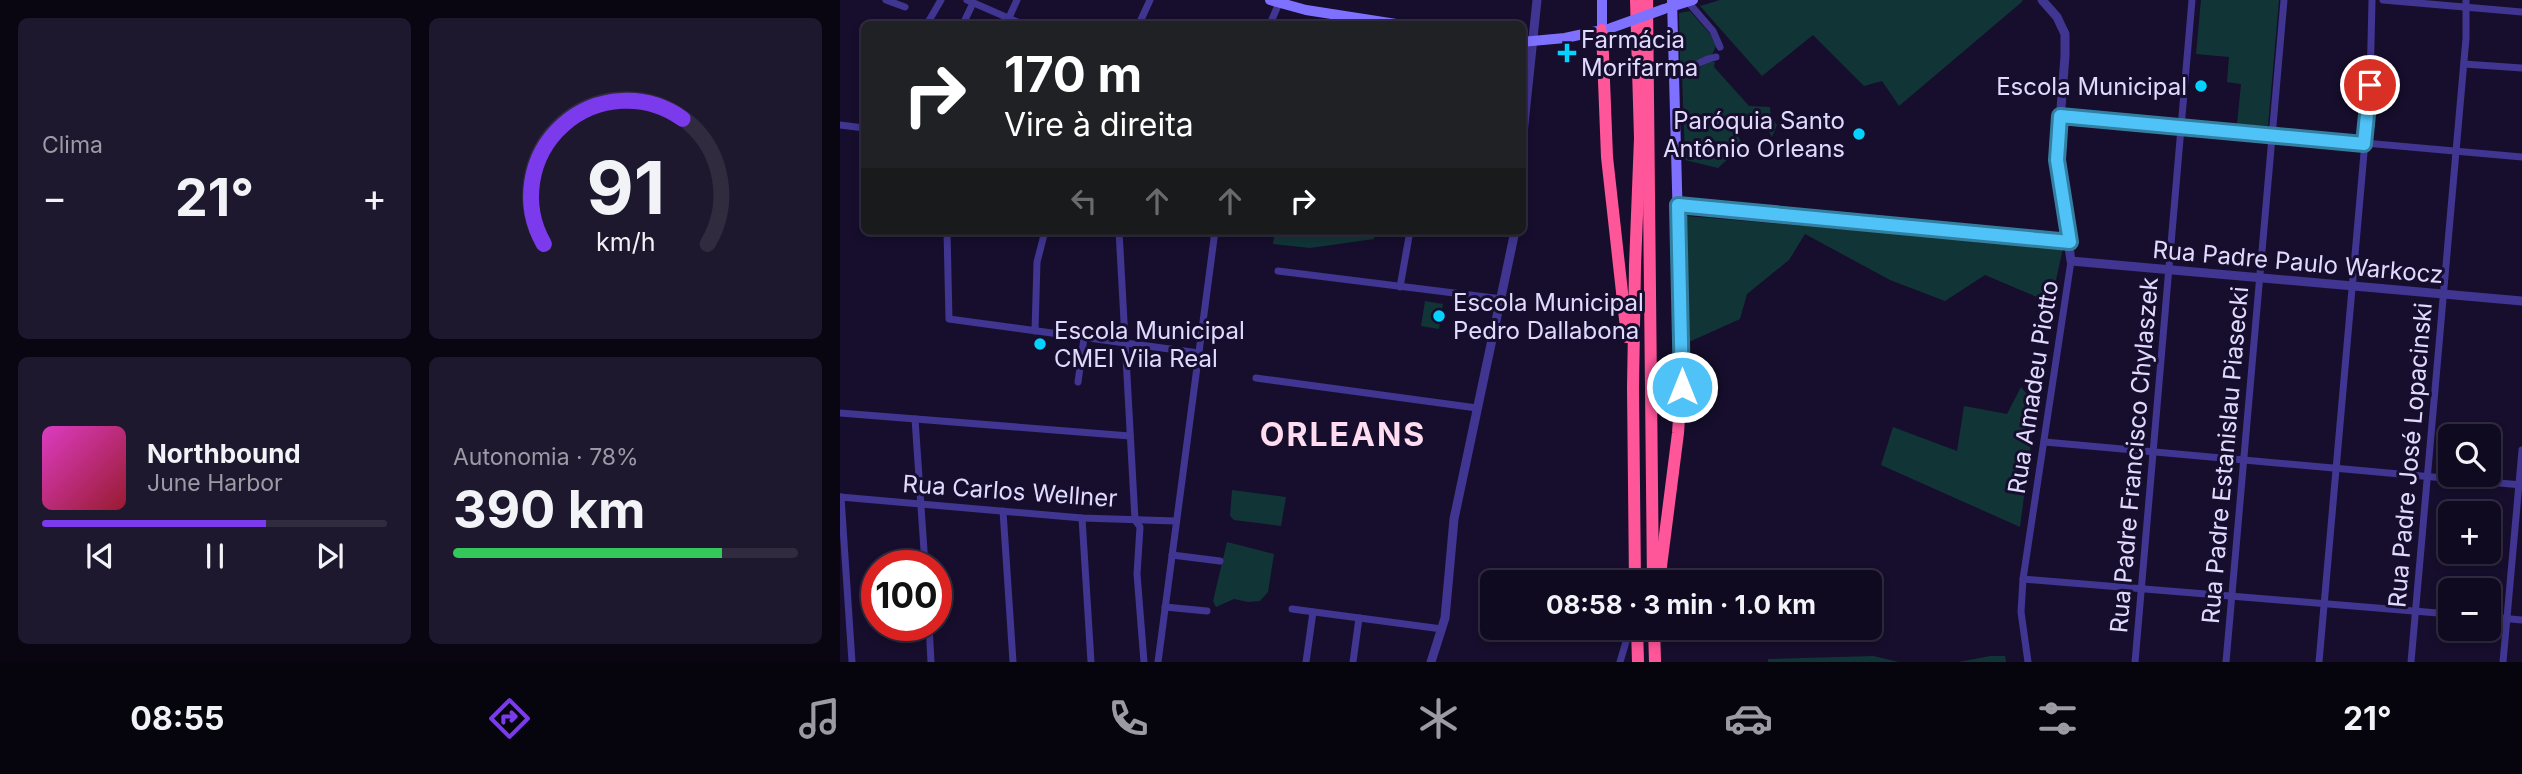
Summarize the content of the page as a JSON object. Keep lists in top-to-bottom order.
{
  "streets": {
    "street": [
      "Rua Padre Paulo Warkocz",
      "Rua Amadeu Piotto",
      "Rua Padre Francisco Chylaszek",
      "Rua Padre Estanislau Piasecki",
      "Rua Padre José Lopacinski",
      "Rua Carlos Wellner"
    ]
  },
  "crossings": [
    ["Rua Padre Paulo Warkocz", "Rua Amadeu Piotto"],
    ["Rua Padre Paulo Warkocz", "Rua Padre Francisco Chylaszek"],
    ["Rua Padre Paulo Warkocz", "Rua Padre Estanislau Piasecki"],
    ["Rua Padre Paulo Warkocz", "Rua Padre José Lopacinski"]
  ],
  "districts": ["ORLEANS"],
  "places": {
    "health": ["Farmácia Morifarma"],
    "other": [
      "Escola Municipal",
      "Paróquia Santo Antônio Orleans",
      "Escola Municipal Pedro Dallabona",
      "Escola Municipal CMEI Vila Real"
    ]
  },
  "page": {
    "tile": [
      "Clima",
      ["Autonomia · 78%", "390 km"]
    ],
    "turn": ["170 m", "Vire à direita"],
    "heat": ["−", "21°", "+"],
    "map_buttons": ["+", "−"],
    "song": ["Northbound", "June Harbor"],
    "limit": "100",
    "trip": "08:58 · 3 min · 1.0 km",
    "tabs": ["08:55", "21°"],
    "gauge": ["91", "km/h"]
  }
}
